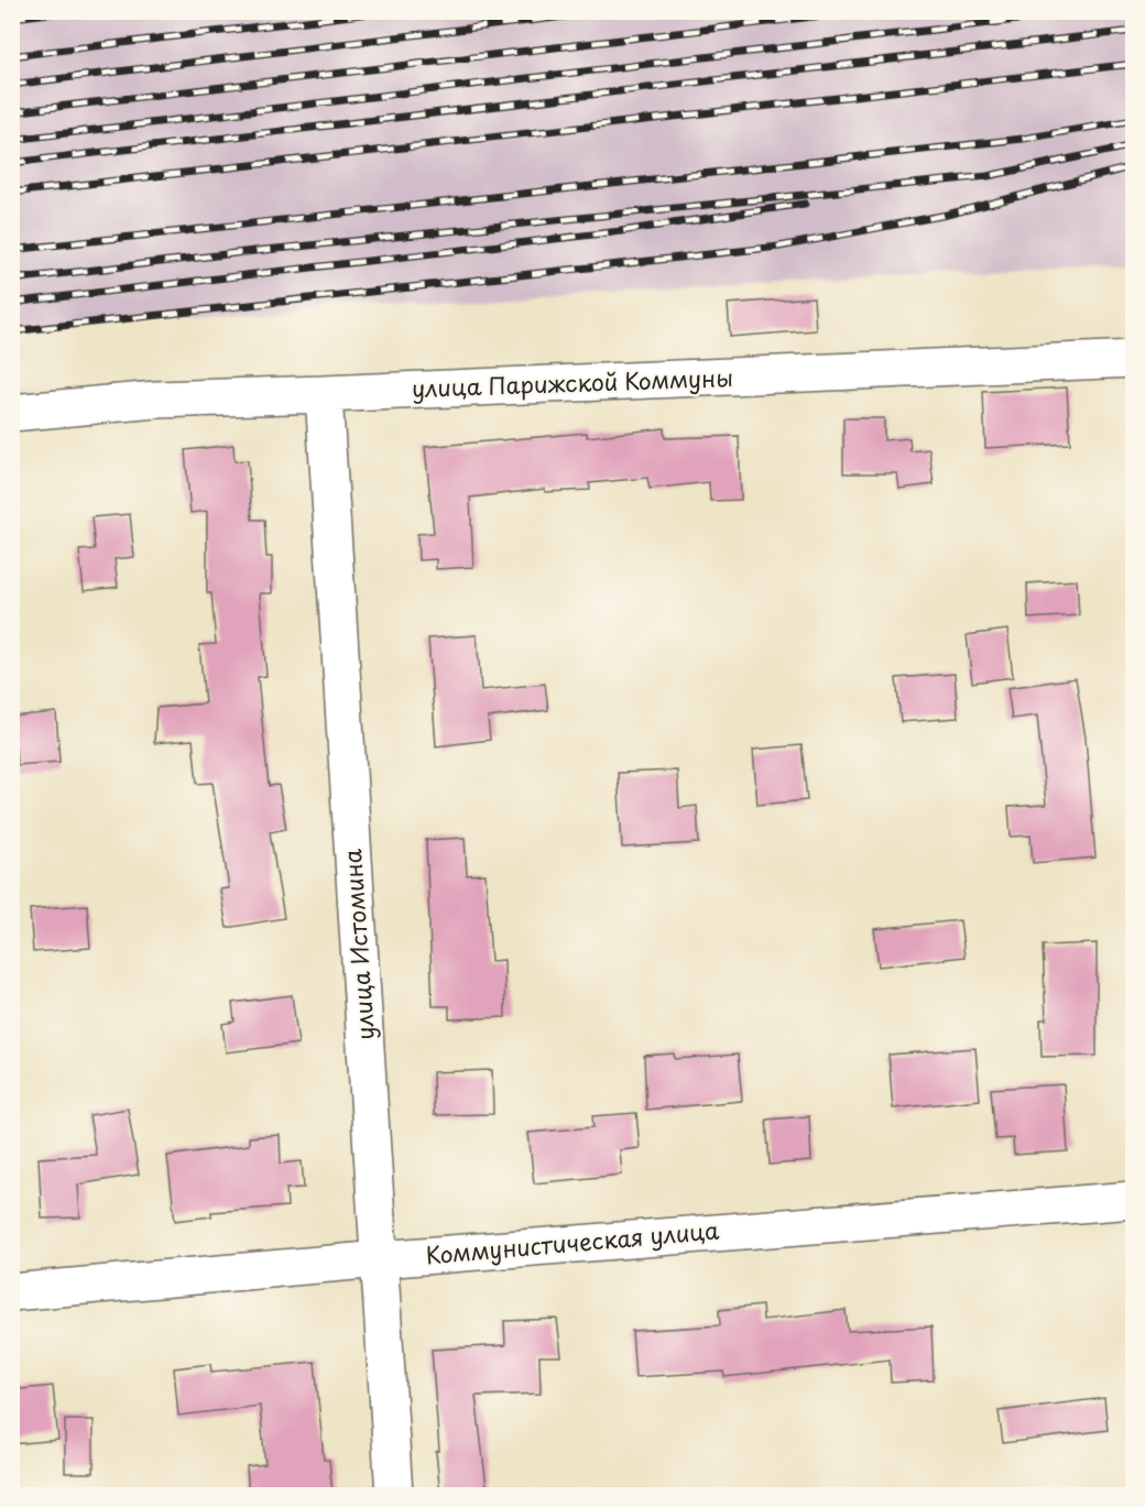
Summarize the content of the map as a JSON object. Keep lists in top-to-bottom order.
{
  "streets": {
    "street": ["улица Парижской Коммуны", "улица Истомина", "Коммунистическая улица"]
  },
  "crossings": [
    ["улица Парижской Коммуны", "улица Истомина"],
    ["улица Истомина", "Коммунистическая улица"]
  ]
}
